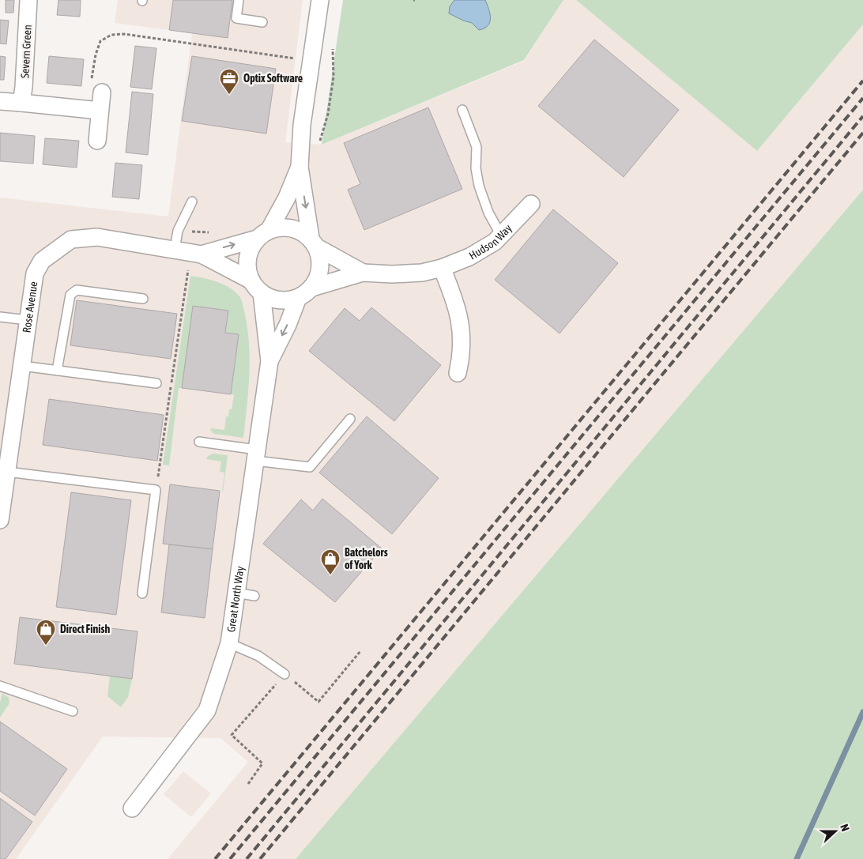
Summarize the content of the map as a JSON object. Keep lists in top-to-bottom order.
{
  "streets": {
    "street": [
      "Severn Green",
      "Hudson Way",
      "Rose Avenue",
      "Great North Way"
    ]
  },
  "crossings": [
    ["Hudson Way", "Rose Avenue"],
    ["Hudson Way", "Great North Way"],
    ["Rose Avenue", "Great North Way"]
  ],
  "places": {
    "office": ["Optix Software"],
    "shop": ["Batchelors of York", "Direct Finish"]
  },
  "north": "right"
}
